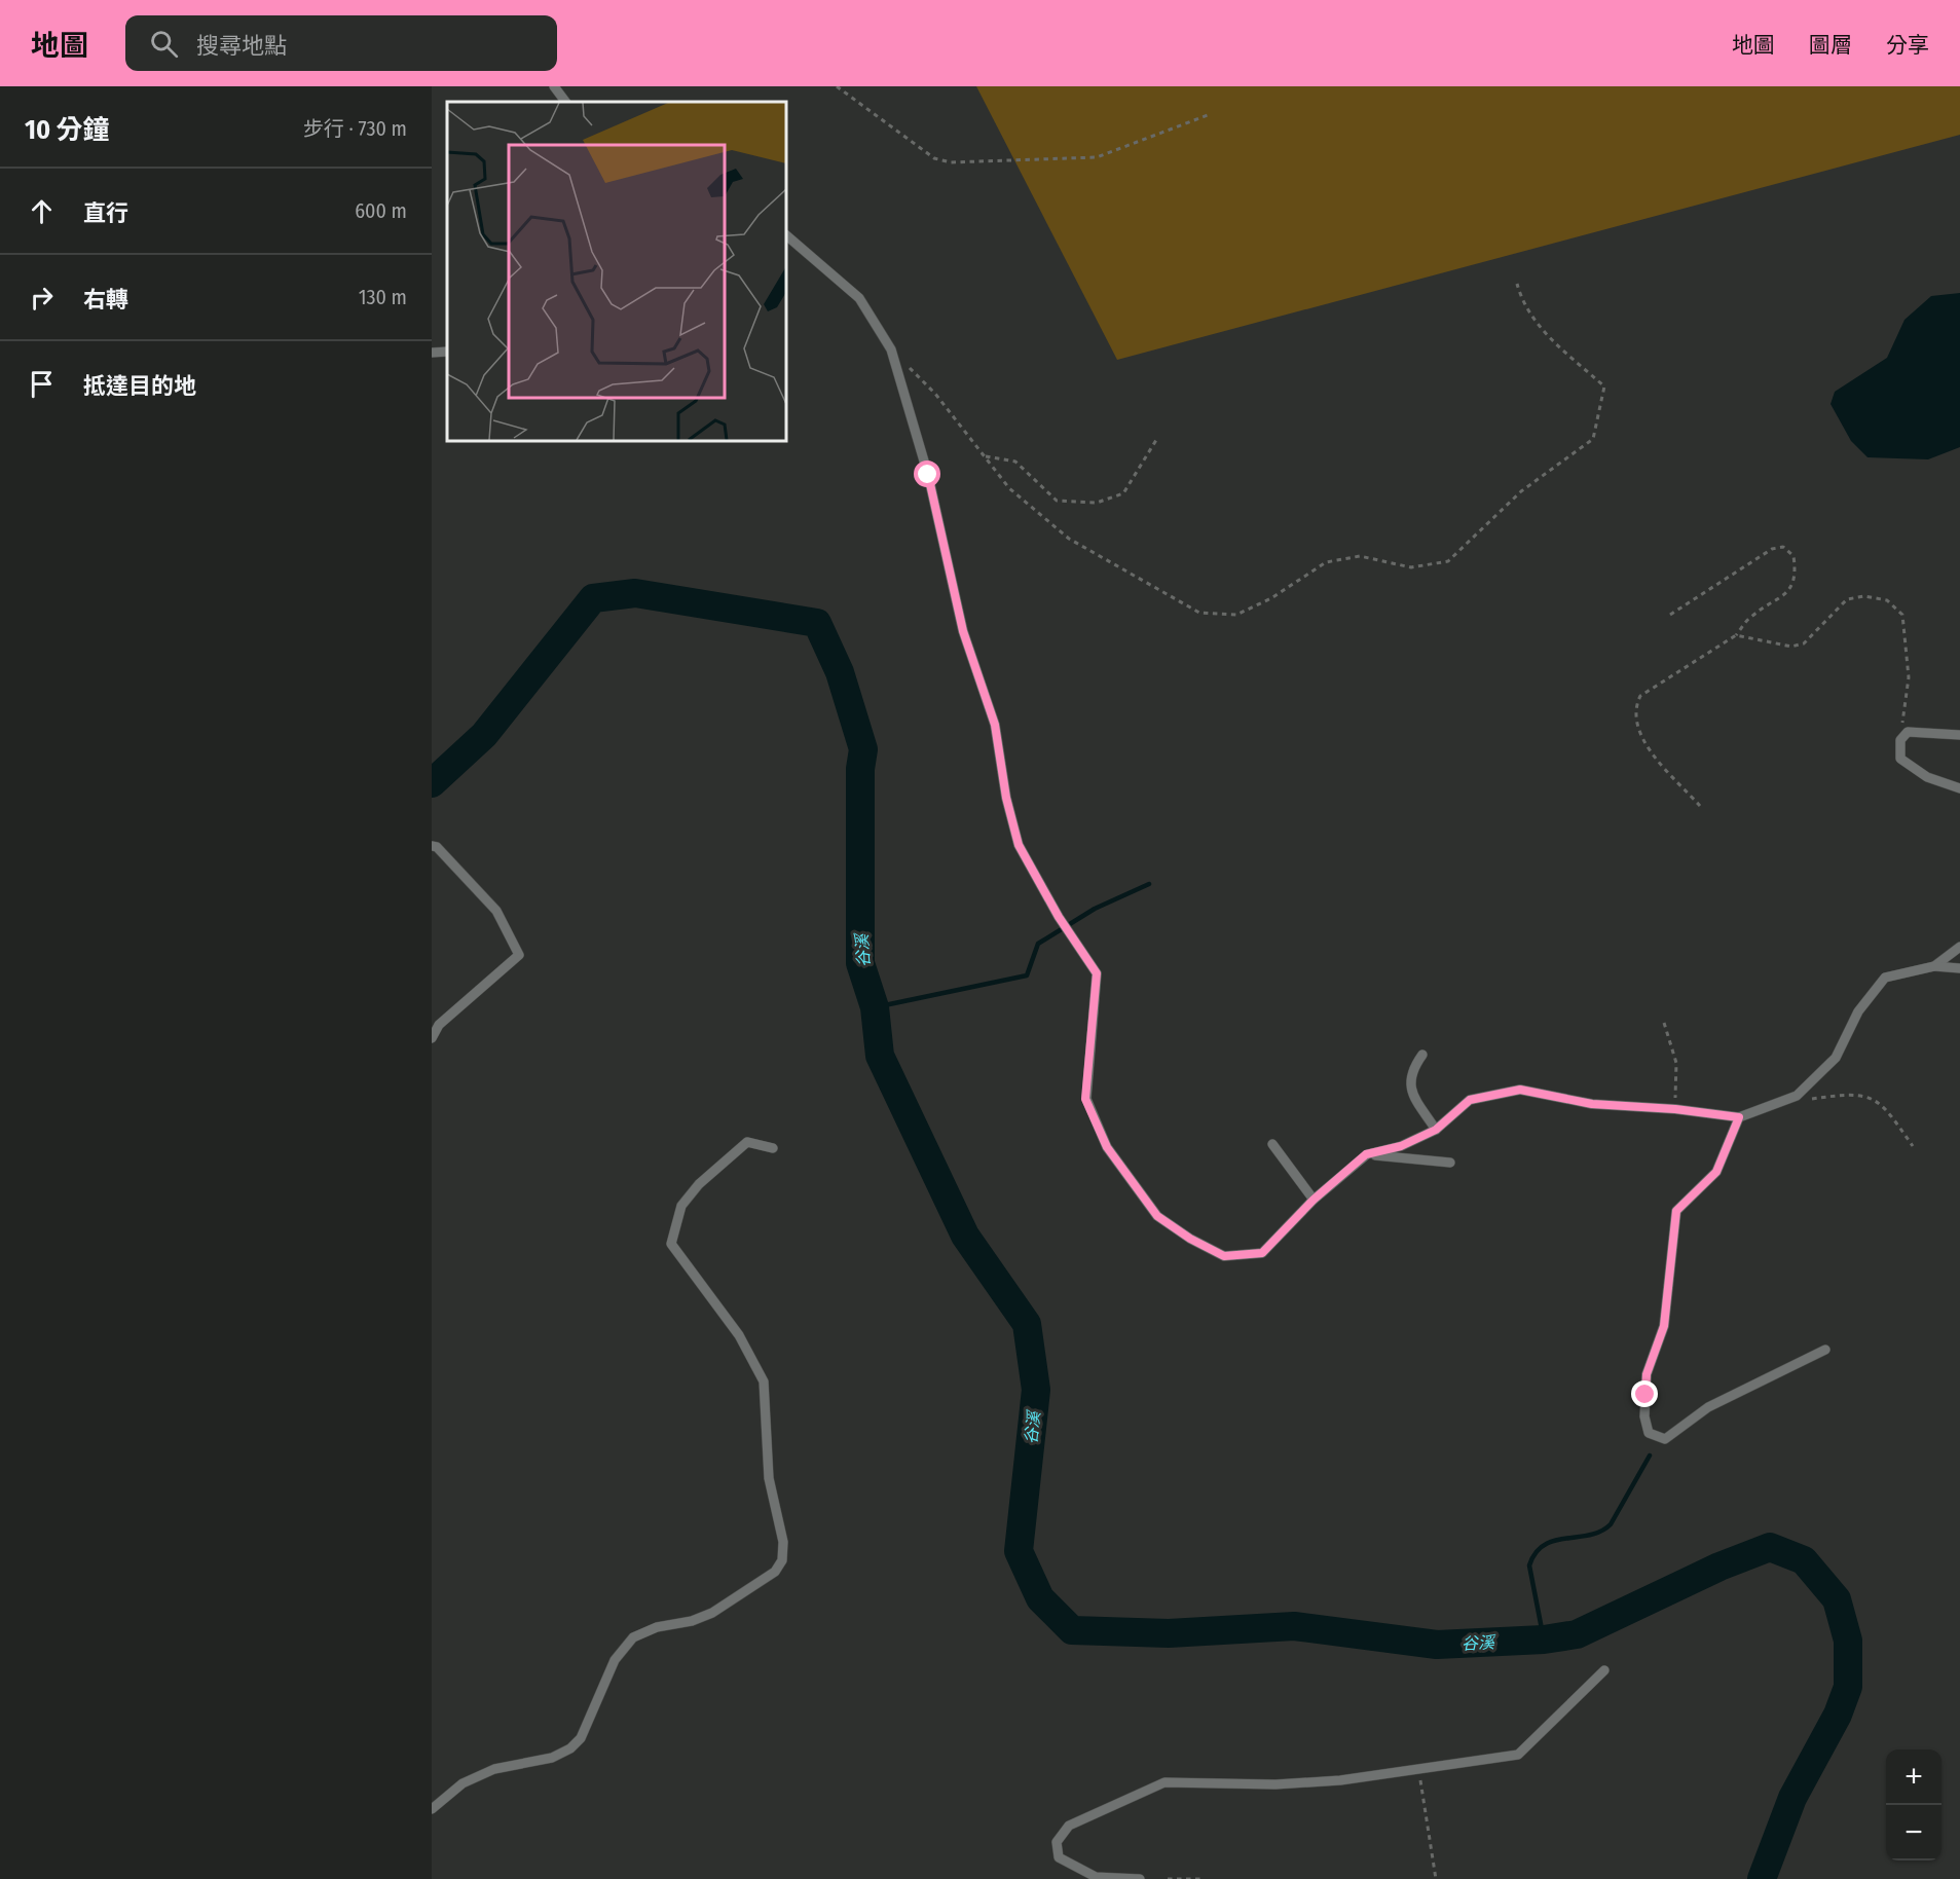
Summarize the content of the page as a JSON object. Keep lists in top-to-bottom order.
{
  "water": ["谷溪"],
  "page": {
    "header": "地圖",
    "search": "搜尋地點",
    "nav": ["地圖", "圖層", "分享"],
    "heading": ["10 分鐘", "步行 · 730 m"],
    "list": [
      ["直行", "600 m"],
      ["右轉", "130 m"],
      "抵達目的地"
    ],
    "map_buttons": ["+", "−"]
  }
}
